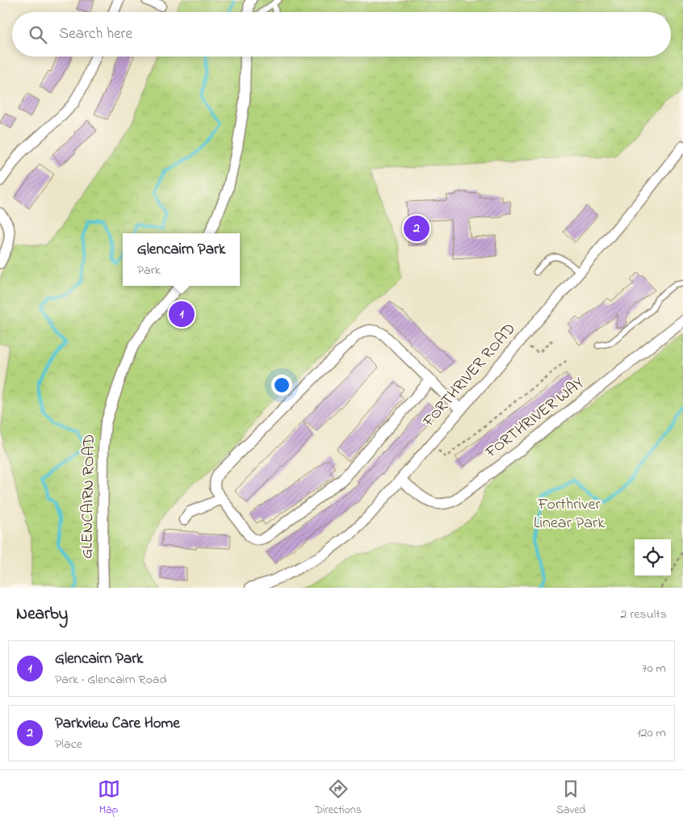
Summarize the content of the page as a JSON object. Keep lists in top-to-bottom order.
{
  "streets": {
    "street": ["FORTHRIVER ROAD", "FORTHRIVER WAY", "GLENCAIRN ROAD"]
  },
  "crossings": [
    ["FORTHRIVER ROAD", "FORTHRIVER WAY"]
  ],
  "parks": ["Forthriver Linear Park"],
  "page": {
    "search": "Search here",
    "pins": ["2", "1"],
    "popup": ["Glencairn Park", "Park"],
    "heading": ["Nearby", "2 results"],
    "list": [
      {
        "mark": "1",
        "name": "Glencairn Park",
        "note": "Park · Glencairn Road",
        "value": "70 m"
      },
      {
        "mark": "2",
        "name": "Parkview Care Home",
        "note": "Place",
        "value": "120 m"
      }
    ],
    "nav": ["Map", "Directions", "Saved"]
  }
}
